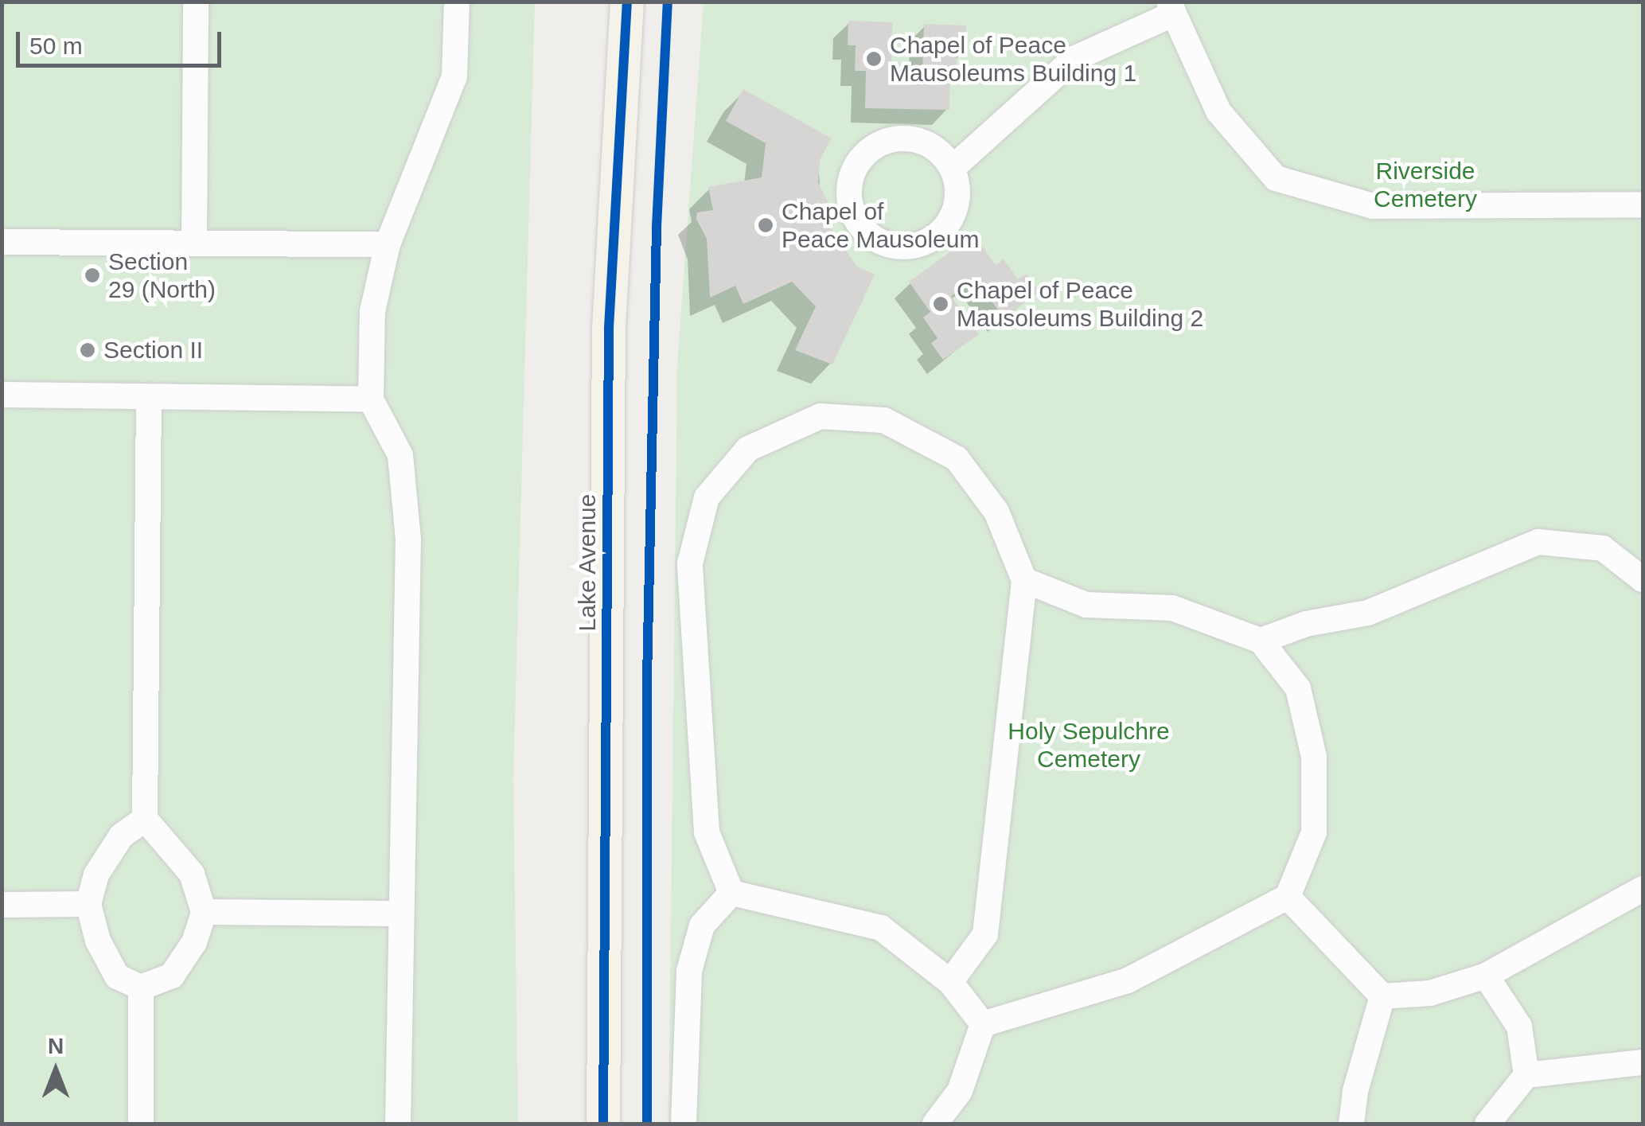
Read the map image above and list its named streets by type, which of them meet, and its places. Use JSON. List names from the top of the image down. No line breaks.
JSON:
{"streets":{"main road":["Lake Avenue"]},"parks":["Riverside Cemetery","Holy Sepulchre Cemetery"],"places":["Chapel of Peace Mausoleums Building 1","Chapel of Peace Mausoleum","Section 29 (North)","Chapel of Peace Mausoleums Building 2","Section II"],"scale_bar":"50 m","north":"top"}
